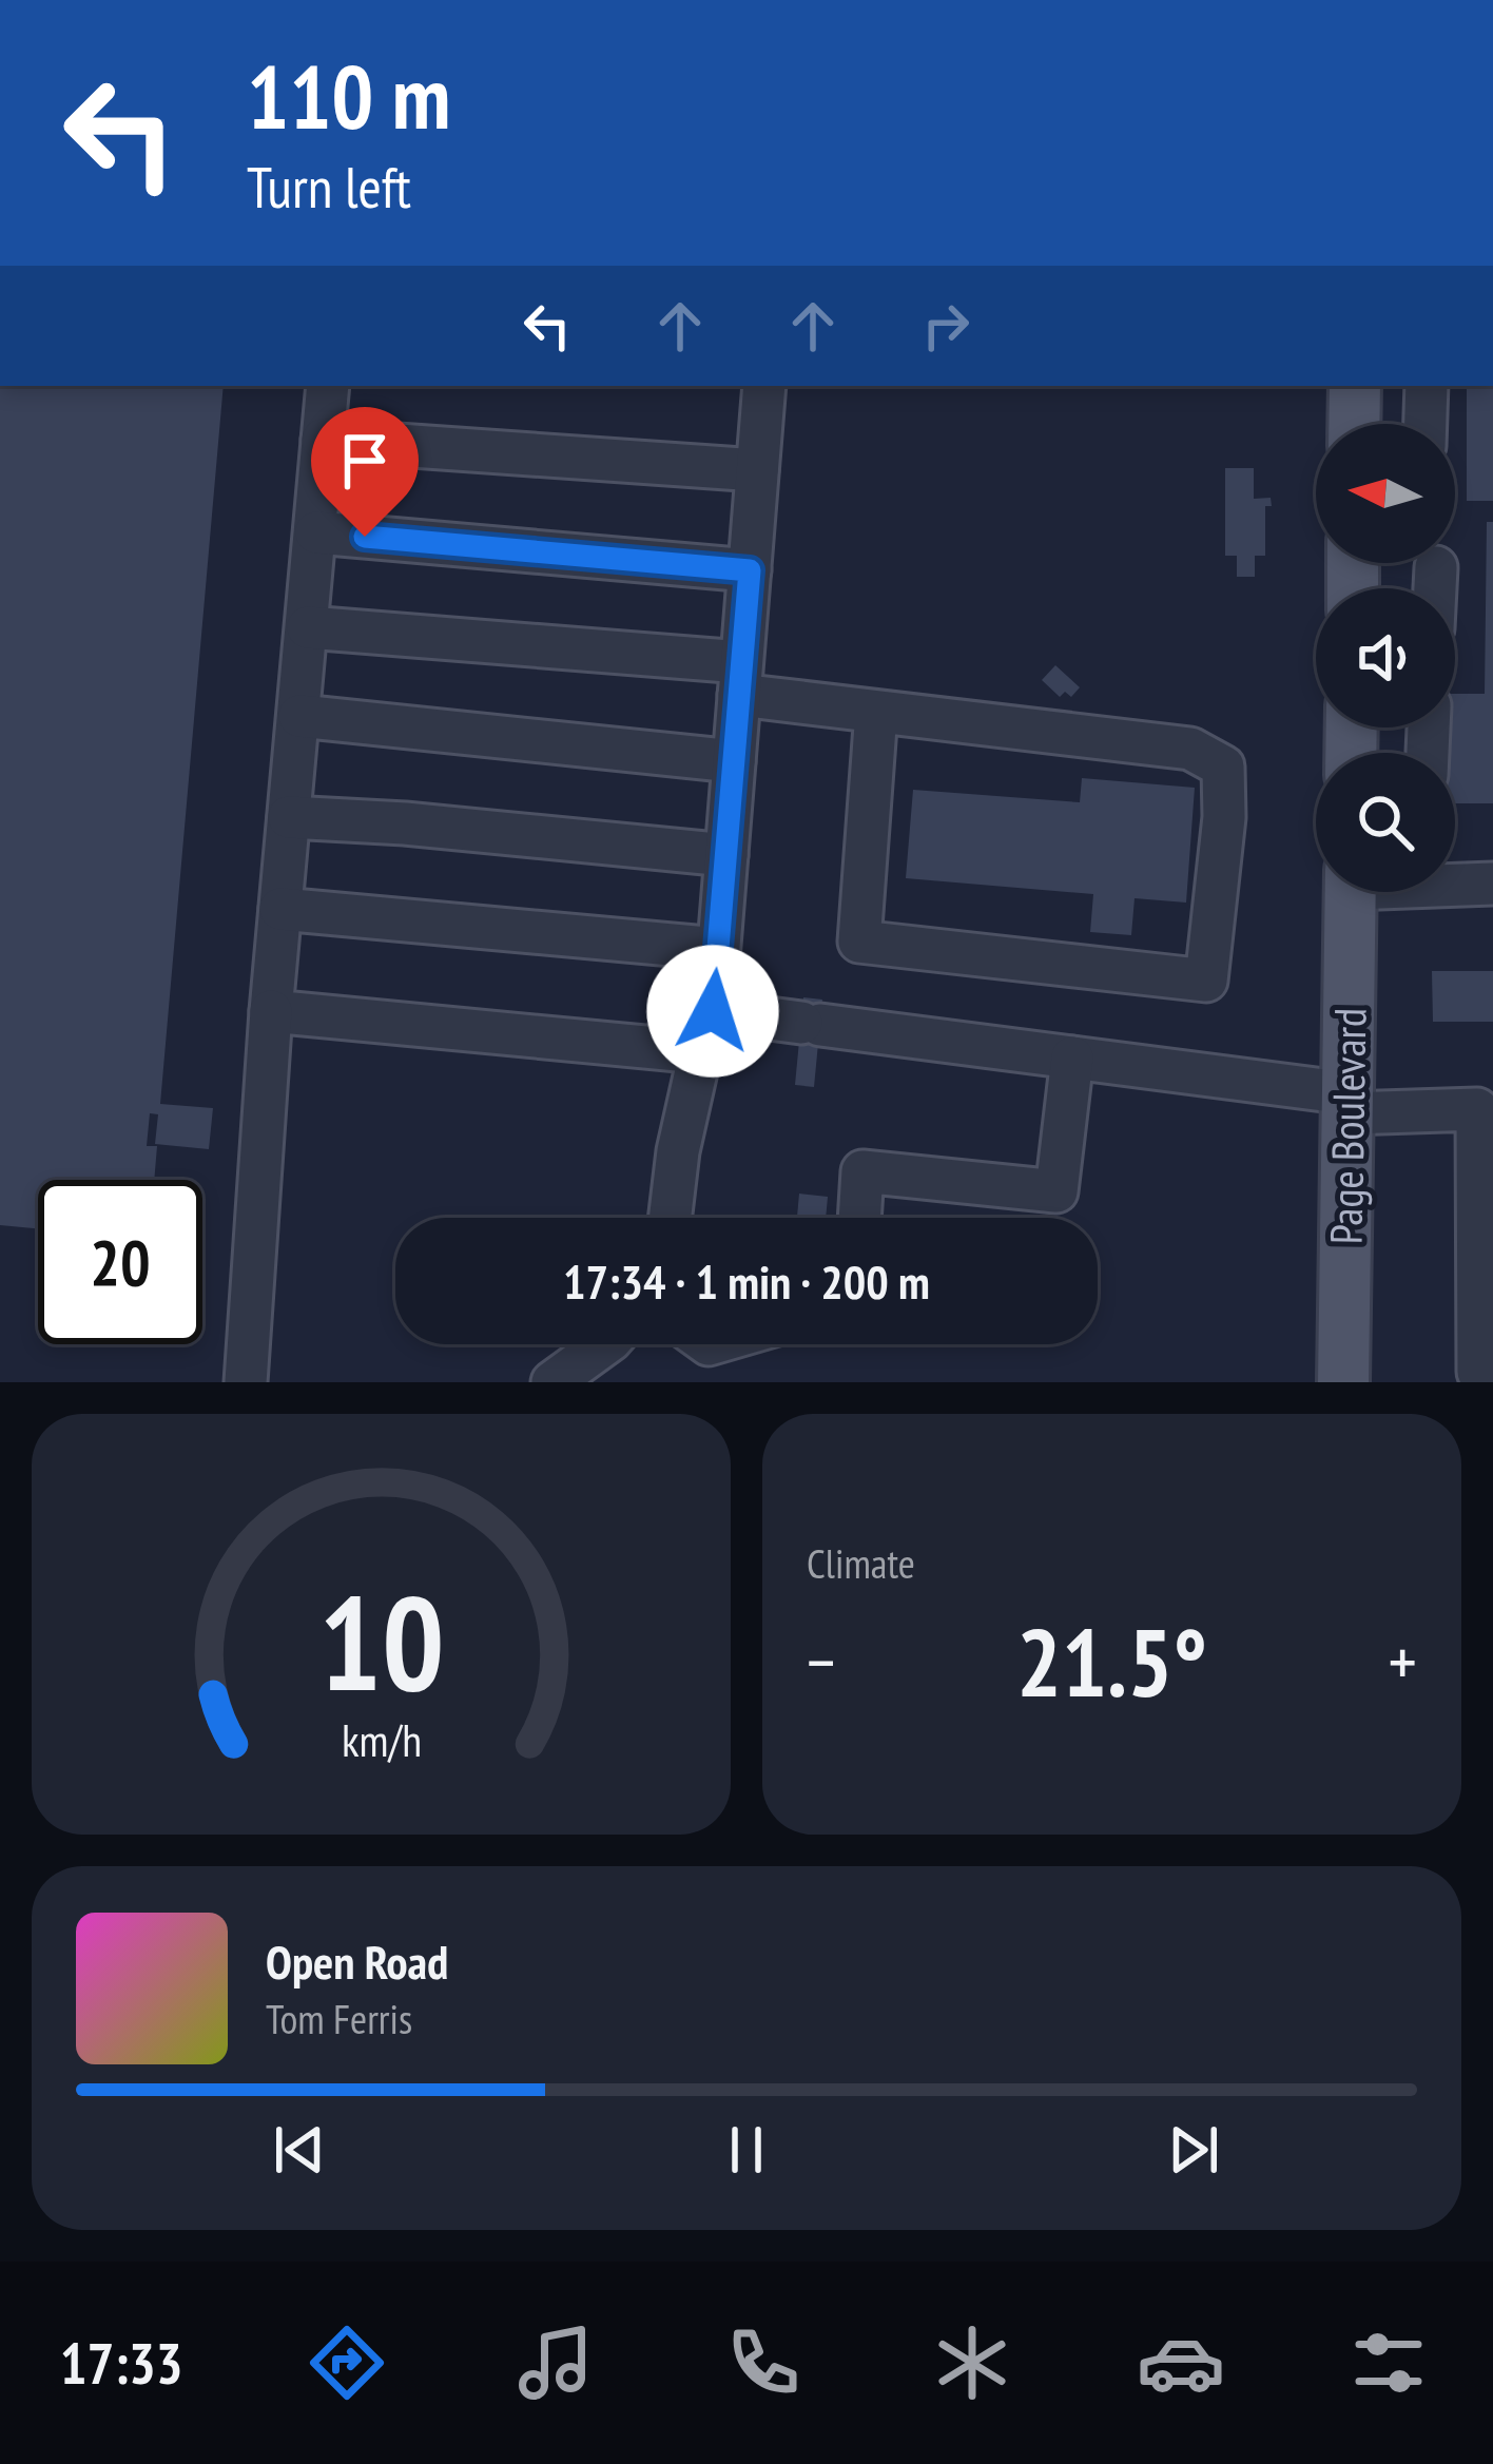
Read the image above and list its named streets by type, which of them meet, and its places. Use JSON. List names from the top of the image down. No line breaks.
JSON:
{"streets":{"main road":["Page Boulevard"]},"north":"left","page":{"turn":["110 m","Turn left"],"limit":"20","trip":"17:34 · 1 min · 200 m","tile":"Climate","heat":["−","21.5°","+"],"song":["Open Road","Tom Ferris"],"tabs":"17:33","gauge":["10","km/h"]}}
